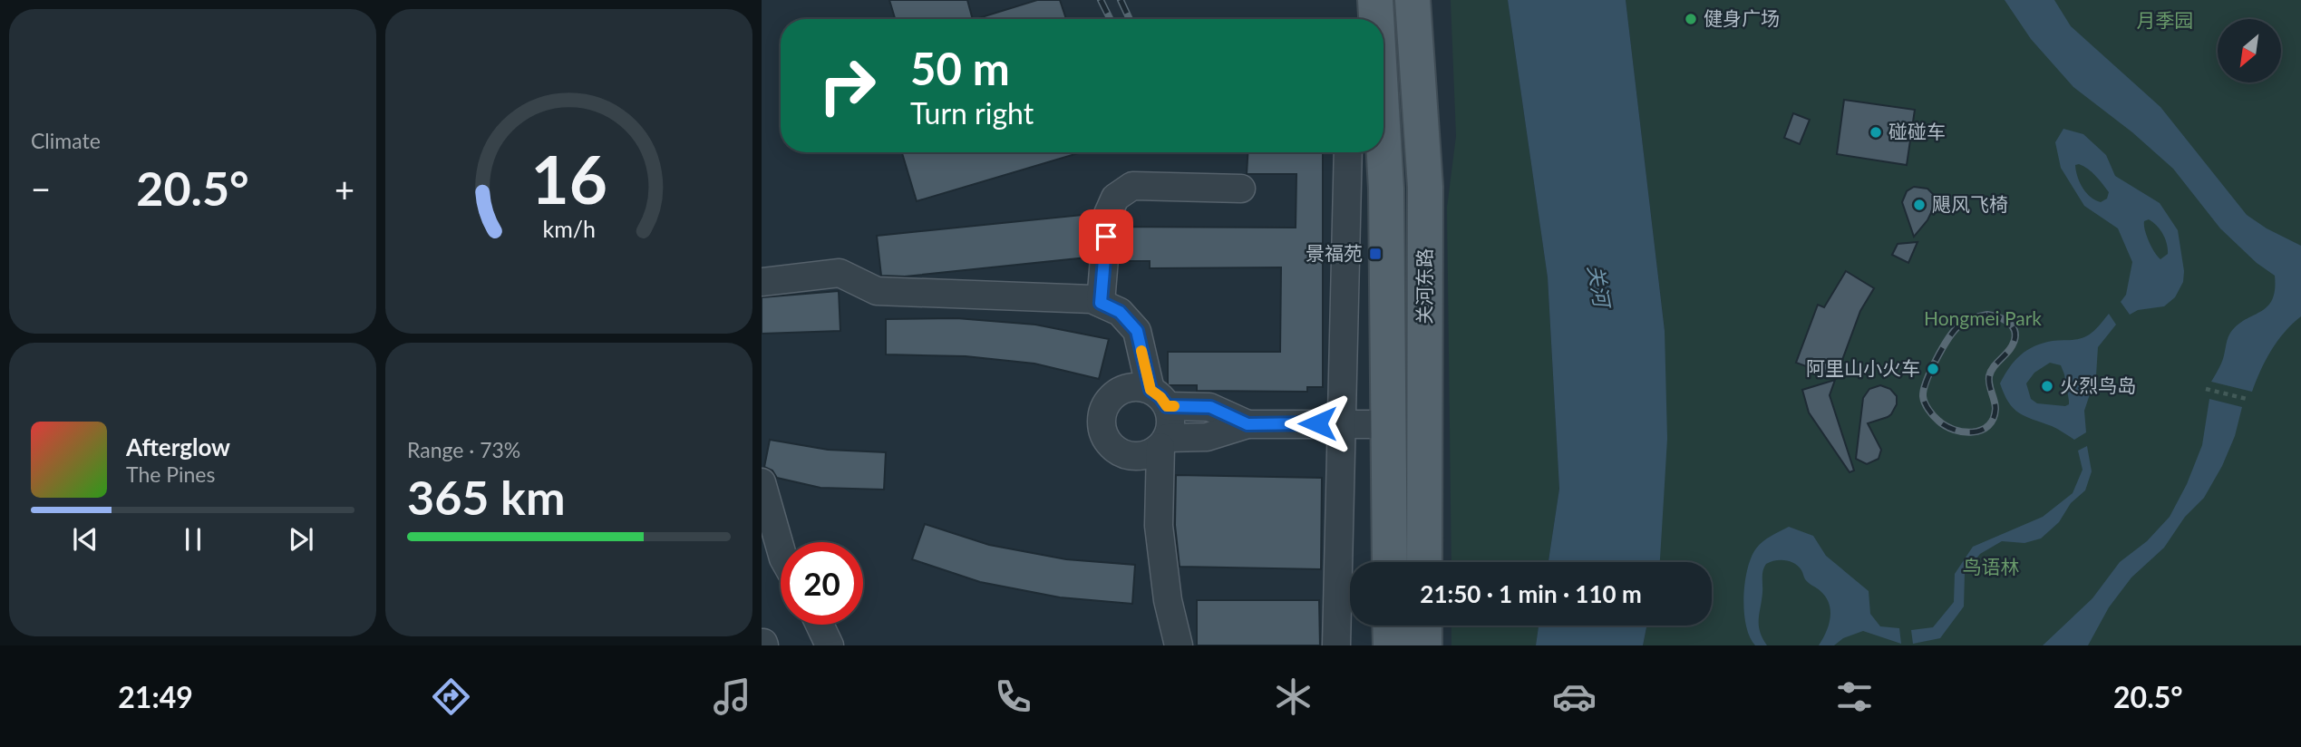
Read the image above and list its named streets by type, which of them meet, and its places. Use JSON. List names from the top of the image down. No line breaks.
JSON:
{"streets":{"main road":["关河东路"]},"water":["关河"],"parks":["月季园","Hongmei Park","鸟语林"],"places":{"other":["健身广场","碰碰车","飓风飞椅","阿里山小火车","火烈鸟岛"],"transit":["景福苑"]},"north":"bottom left","page":{"tile":["Climate",["Range · 73%","365 km"]],"turn":["50 m","Turn right"],"heat":["−","20.5°","+"],"song":["Afterglow","The Pines"],"limit":"20","trip":"21:50 · 1 min · 110 m","tabs":["21:49","20.5°"],"gauge":["16","km/h"]}}
